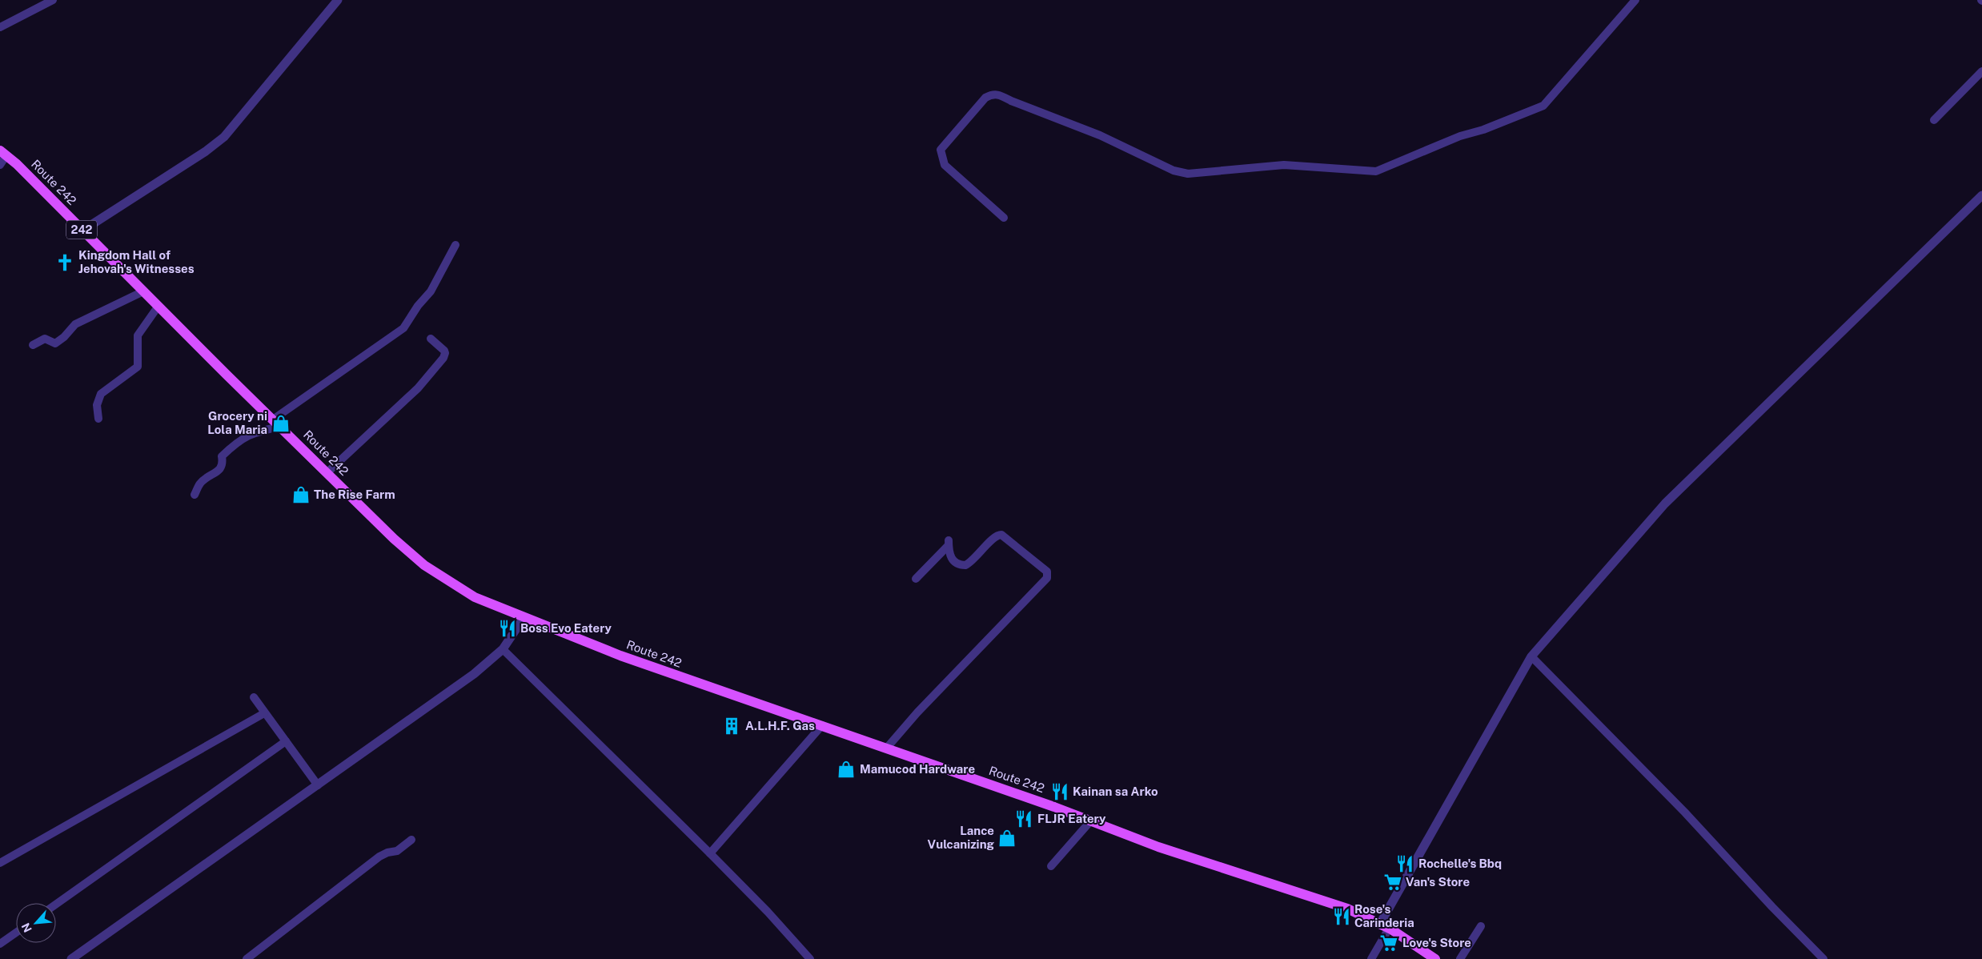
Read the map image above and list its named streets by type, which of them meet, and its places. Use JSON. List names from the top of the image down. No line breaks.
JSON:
{"streets":{"main road":["Route 242","242"]},"places":{"church":["Kingdom Hall of Jehovah's Witnesses"],"shop":["Grocery ni Lola Maria","The Rise Farm","Mamucod Hardware","Lance Vulcanizing"],"restaurant":["Boss Evo Eatery","Kainan sa Arko","FLJR Eatery","Rochelle's Bbq","Rose's Carinderia"],"building":["A.L.H.F. Gas"],"supermarket":["Van's Store","Love's Store"]},"north":"bottom left"}
